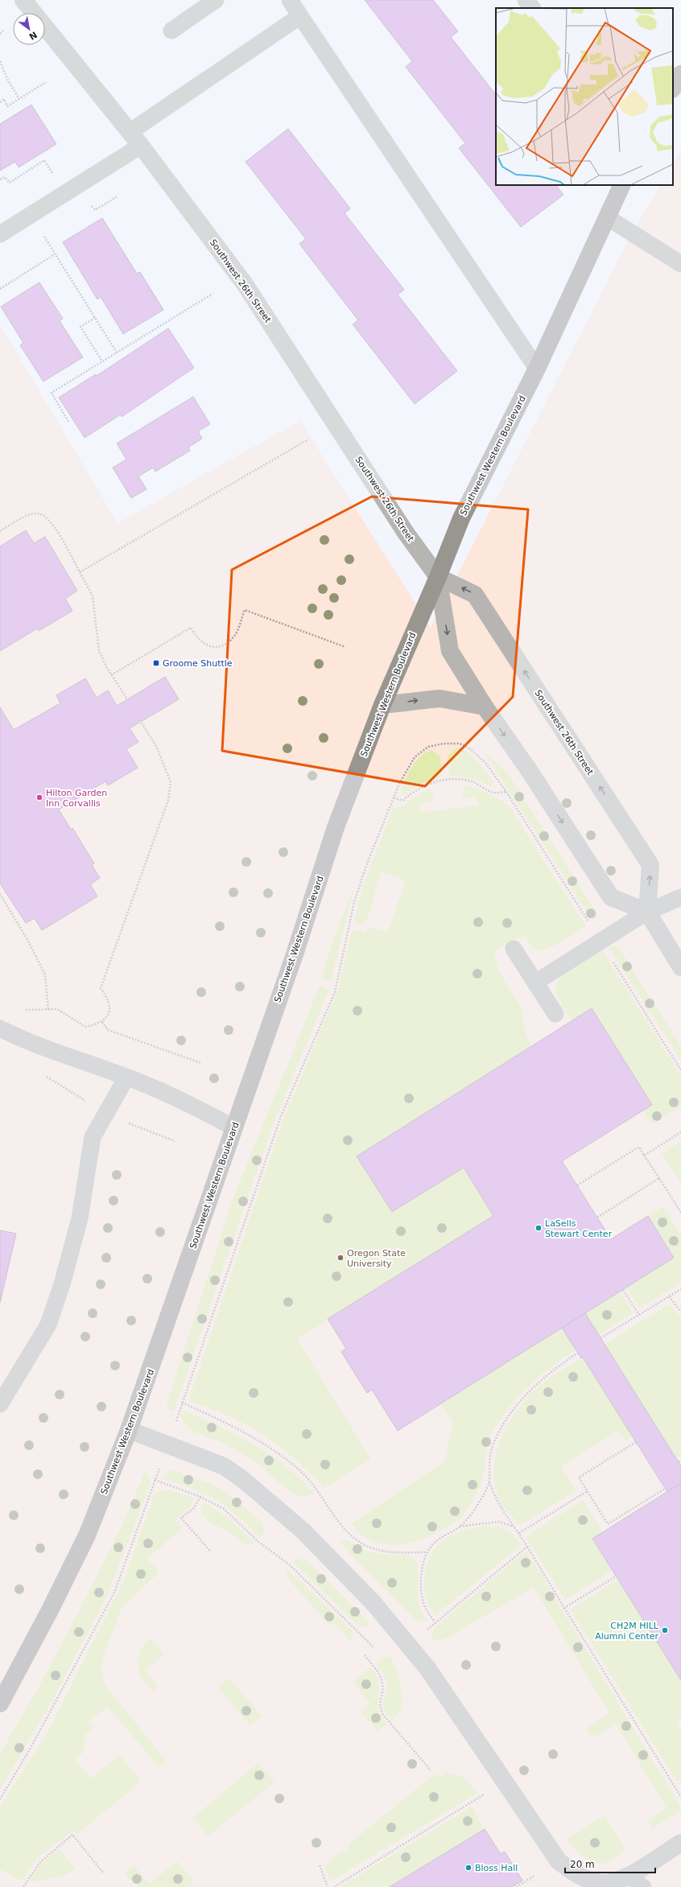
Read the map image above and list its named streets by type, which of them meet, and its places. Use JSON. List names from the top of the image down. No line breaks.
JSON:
{"streets":{"main road":["Southwest Western Boulevard"],"street":["Southwest 26th Street"]},"crossings":[["Southwest 26th Street","Southwest Western Boulevard"]],"places":{"transit":["Groome Shuttle"],"other":["Hilton Garden Inn Corvallis","LaSells Stewart Center","Oregon State University","CH2M HILL Alumni Center","Bloss Hall"]},"scale_bar":"20 m","north":"bottom right"}
